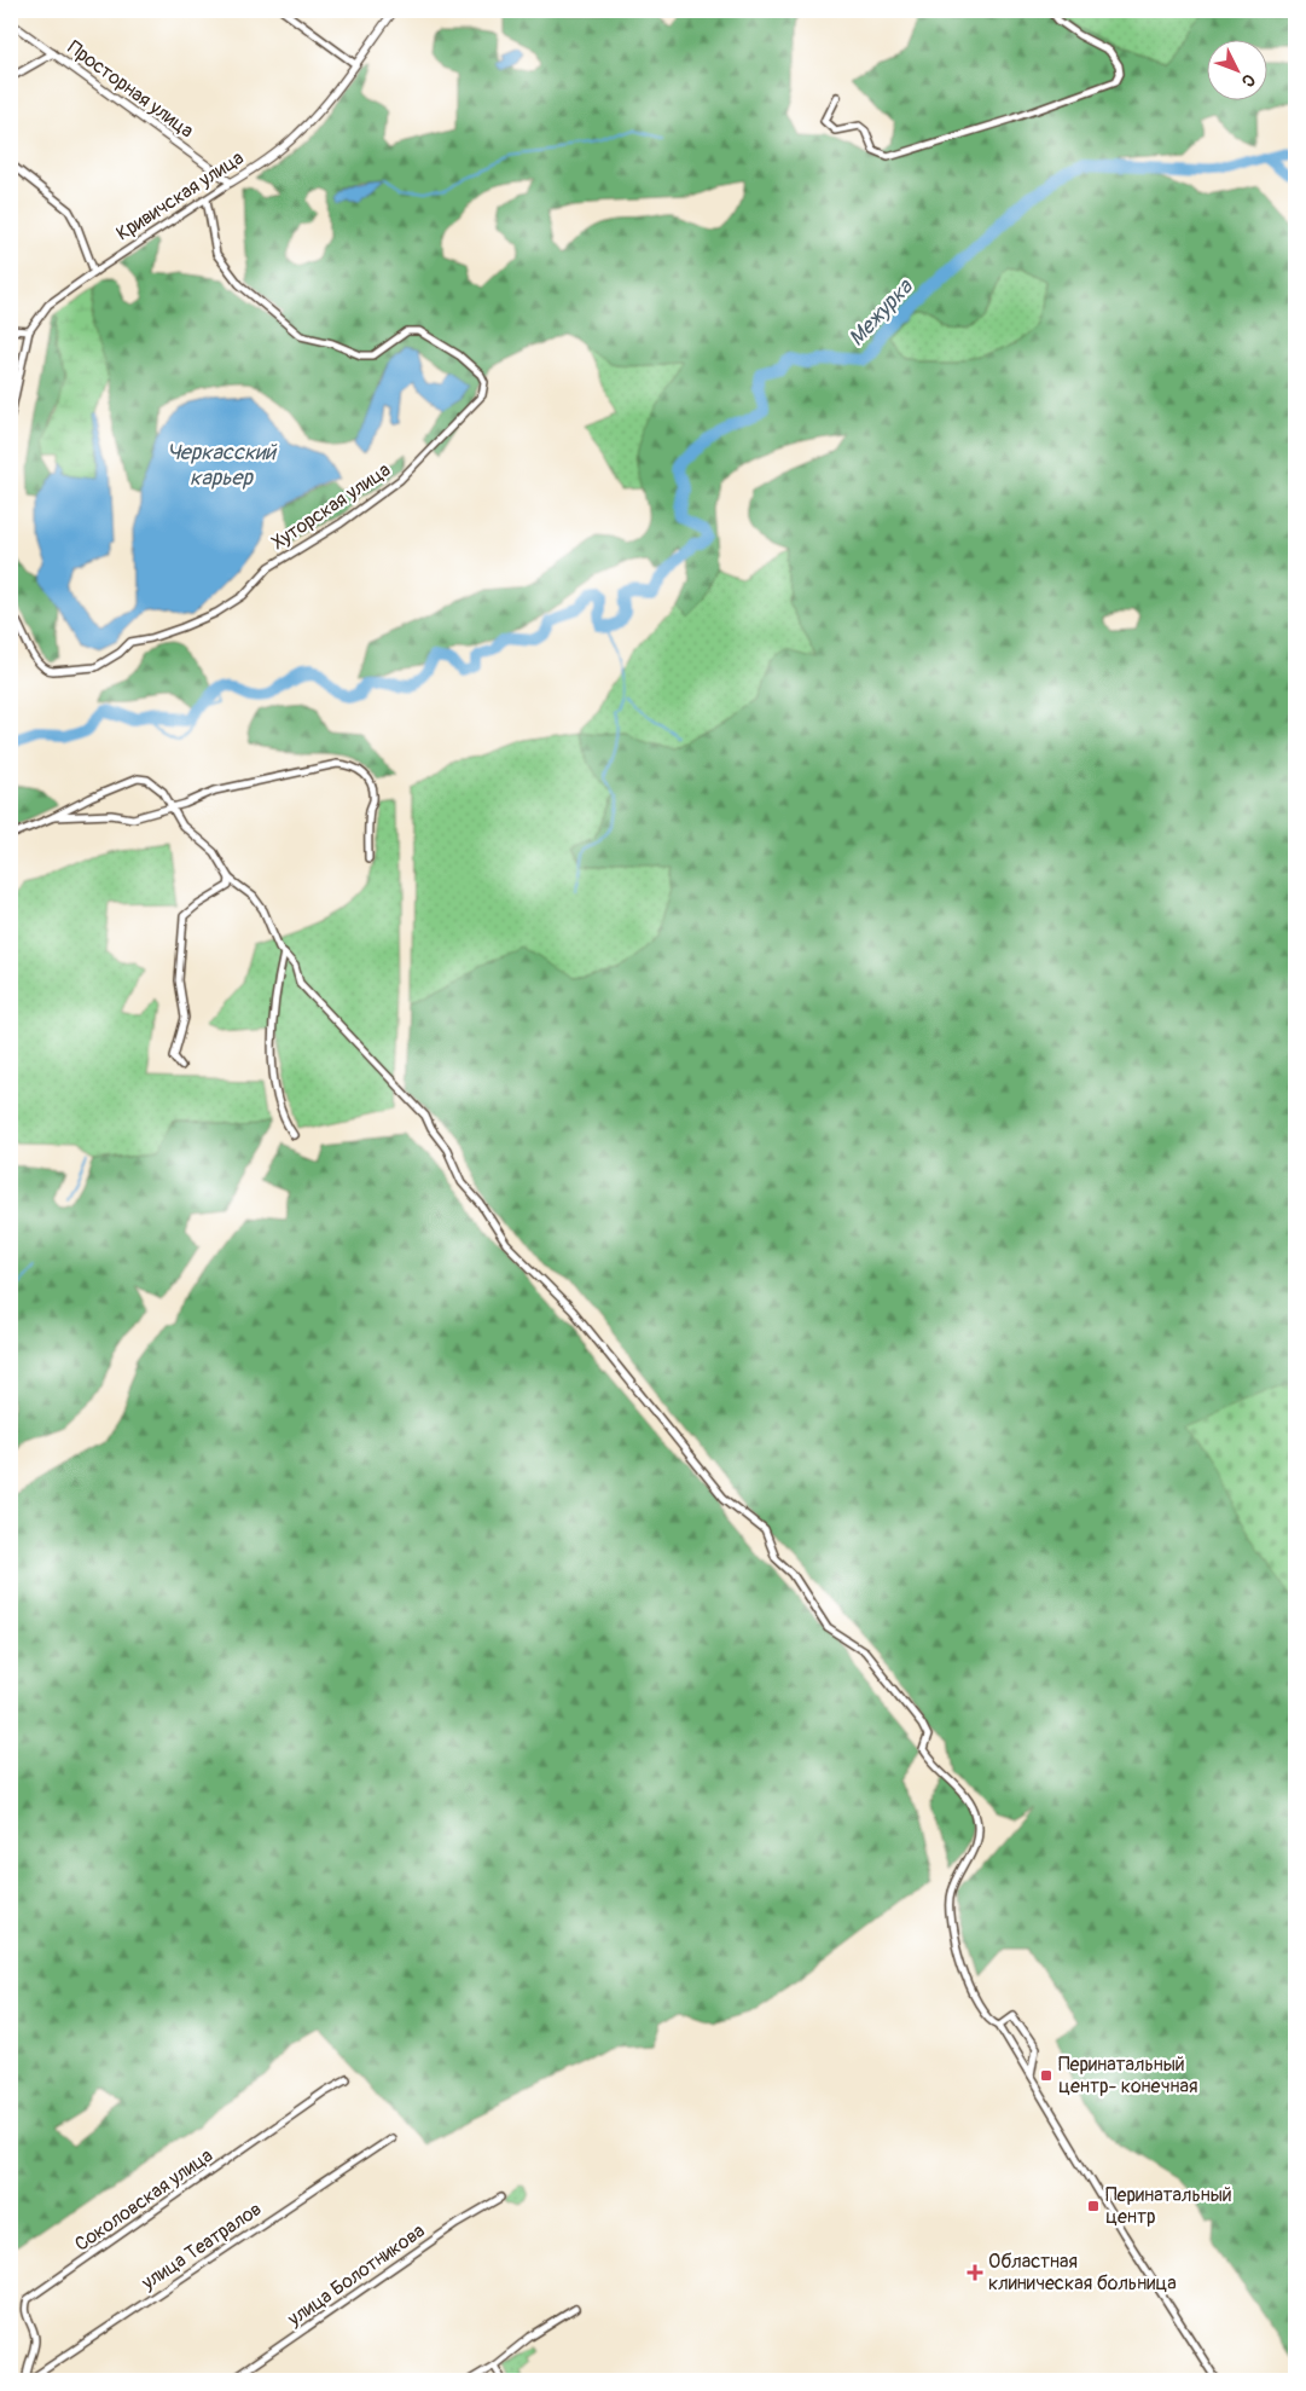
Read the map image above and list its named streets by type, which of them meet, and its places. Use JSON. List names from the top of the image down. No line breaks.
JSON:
{"streets":{"street":["Просторная улица","Кривичская улица","Хуторская улица","Соколовская улица","улица Театралов","улица Болотникова"]},"crossings":[["Просторная улица","Кривичская улица"],["Кривичская улица","Хуторская улица"]],"water":["Межурка","Черкасский карьер"],"places":{"transit":["Перинатальный центр- конечная","Перинатальный центр"],"health":["Областная клиническая больница"]},"north":"bottom right"}
